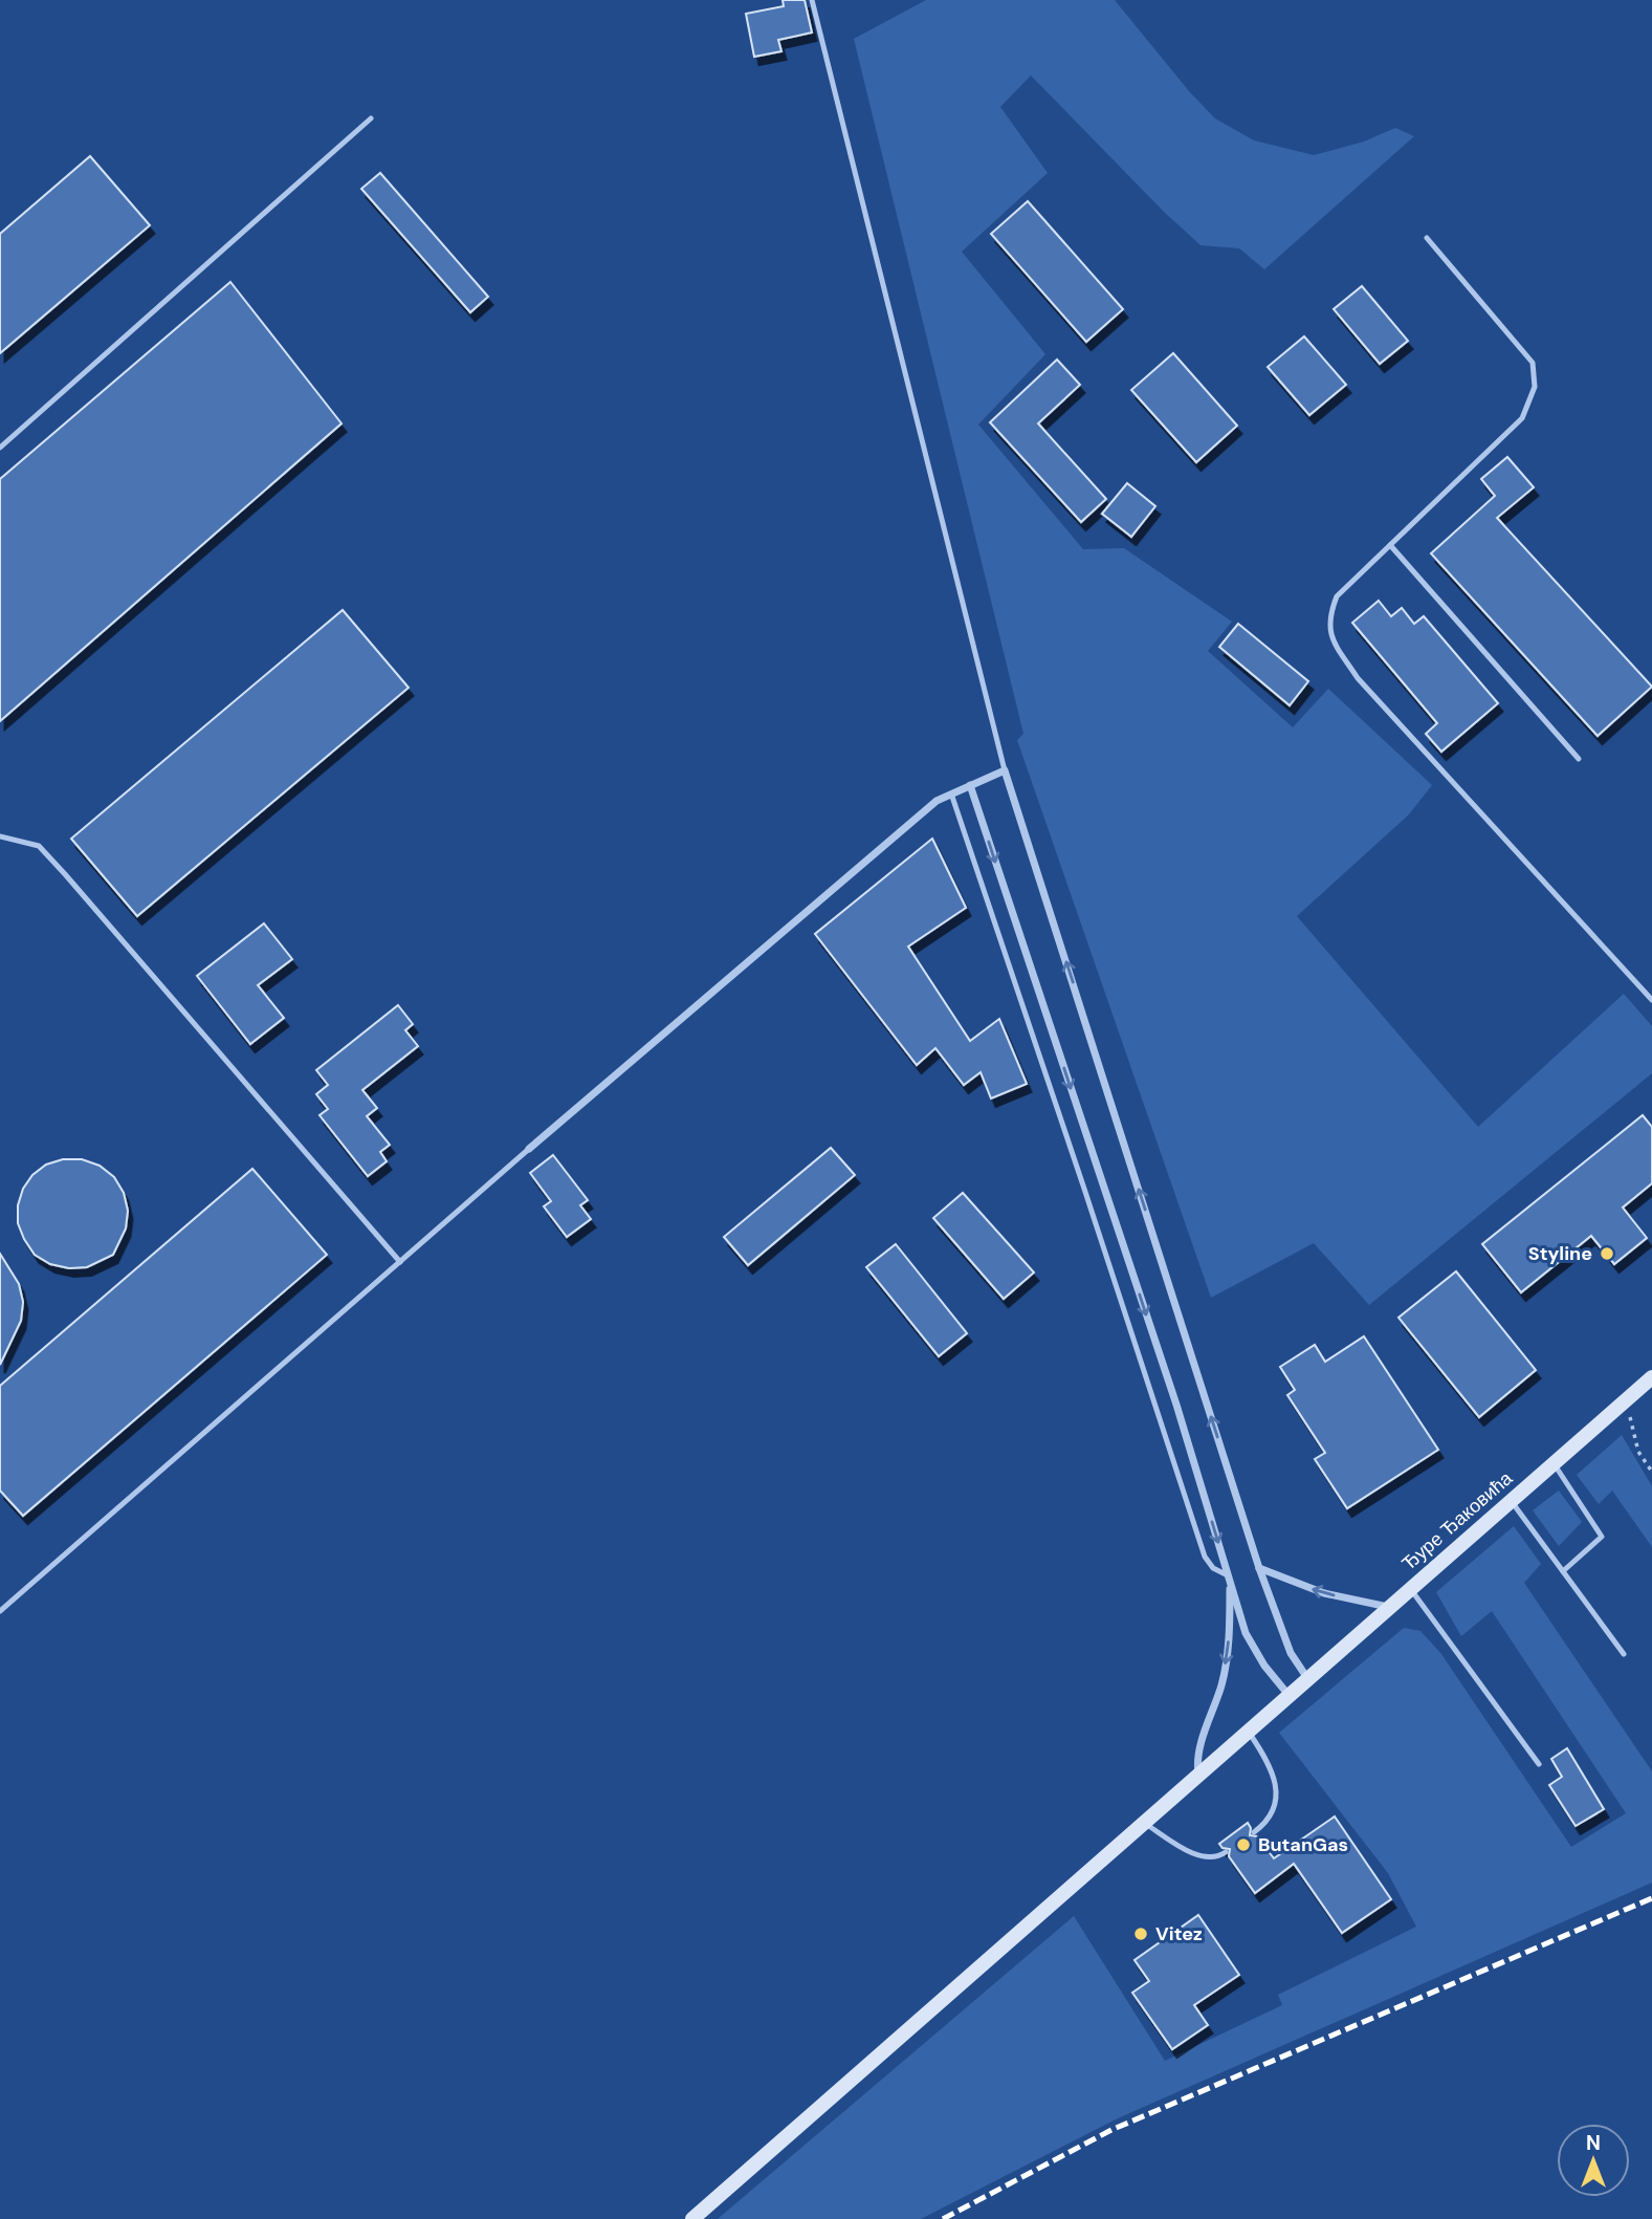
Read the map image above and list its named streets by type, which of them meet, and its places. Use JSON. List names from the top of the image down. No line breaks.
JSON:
{"streets":{"street":["Ђуре Ђаковића"]},"places":["Styline","ButanGas","Vitez"],"north":"top"}
